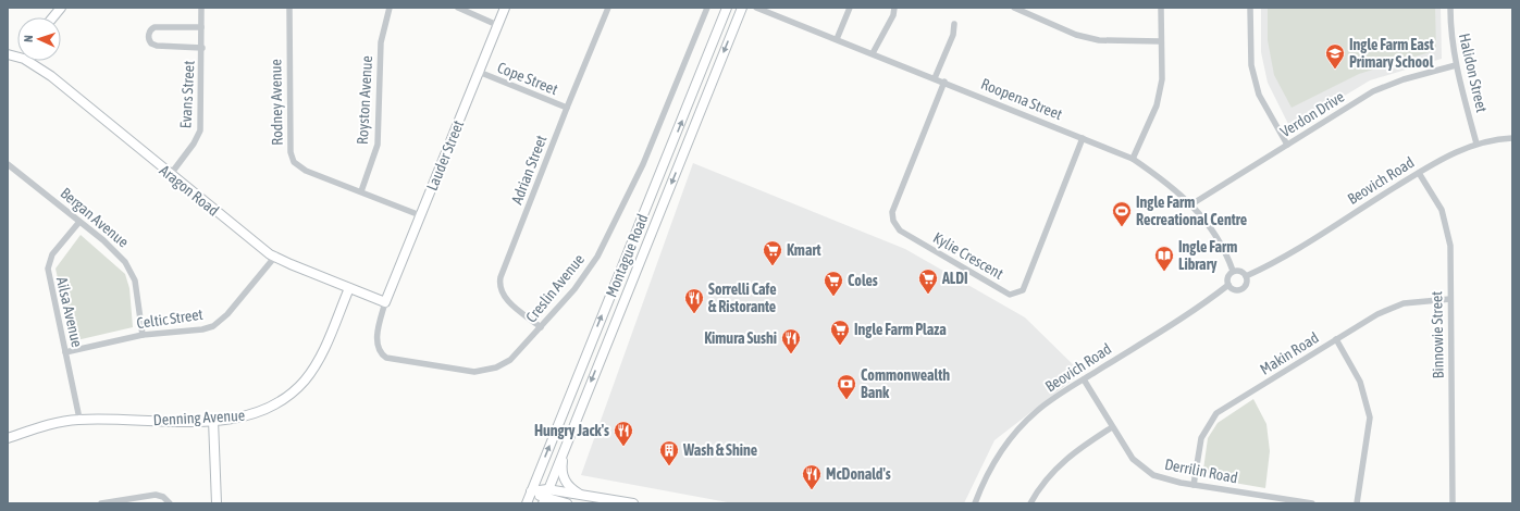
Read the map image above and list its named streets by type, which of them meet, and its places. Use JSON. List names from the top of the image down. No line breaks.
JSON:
{"streets":{"street":["Halidon Street","Cope Street","Evans Street","Roopena Street","Royston Avenue","Rodney Avenue","Verdon Drive","Lauder Street","Adrian Street","Beovich Road","Aragon Road","Bergan Avenue","Montague Road","Kylie Crescent","Creslin Avenue","Ailsa Avenue","Celtic Street","Binnowie Street","Makin Road","Denning Avenue","Derrilin Road"]},"crossings":[["Halidon Street","Verdon Drive"],["Halidon Street","Beovich Road"],["Cope Street","Lauder Street"],["Cope Street","Adrian Street"],["Evans Street","Aragon Road"],["Roopena Street","Verdon Drive"],["Roopena Street","Beovich Road"],["Roopena Street","Kylie Crescent"],["Royston Avenue","Rodney Avenue"],["Rodney Avenue","Lauder Street"],["Lauder Street","Aragon Road"],["Lauder Street","Creslin Avenue"],["Adrian Street","Creslin Avenue"],["Beovich Road","Binnowie Street"],["Beovich Road","Derrilin Road"],["Aragon Road","Creslin Avenue"],["Aragon Road","Celtic Street"],["Aragon Road","Denning Avenue"],["Bergan Avenue","Ailsa Avenue"],["Bergan Avenue","Celtic Street"],["Ailsa Avenue","Celtic Street"],["Ailsa Avenue","Denning Avenue"],["Binnowie Street","Makin Road"],["Makin Road","Derrilin Road"]],"places":{"school or university":["Ingle Farm East Primary School"],"sports":["Ingle Farm Recreational Centre"],"supermarket":["Kmart","ALDI","Coles","Ingle Farm Plaza"],"library":["Ingle Farm Library"],"restaurant":["Sorrelli Cafe & Ristorante","Kimura Sushi","Hungry Jack's","McDonald's"],"bank":["Commonwealth Bank"],"building":["Wash & Shine"]},"north":"left"}
